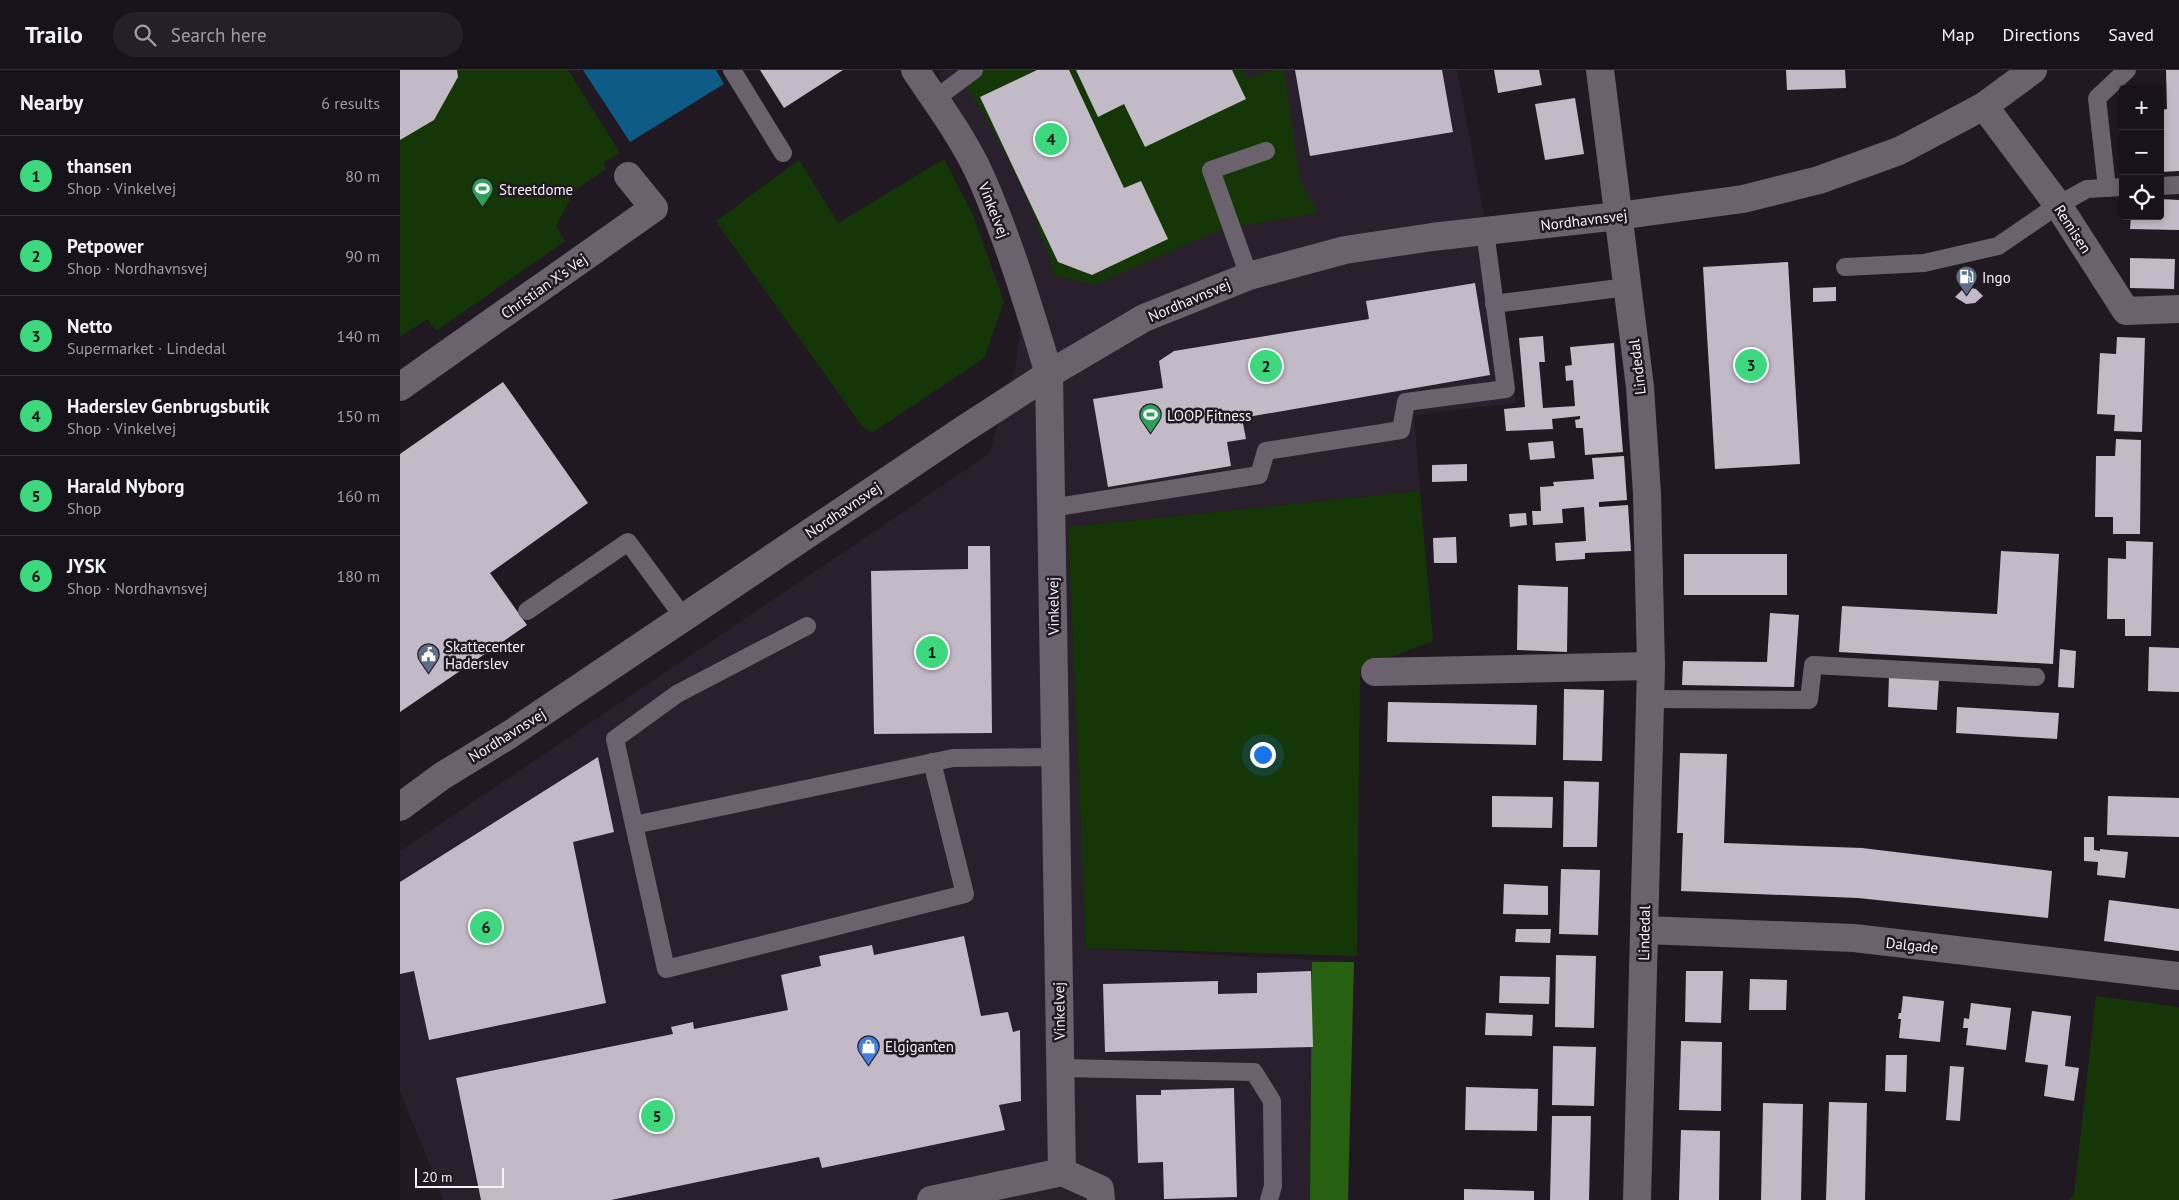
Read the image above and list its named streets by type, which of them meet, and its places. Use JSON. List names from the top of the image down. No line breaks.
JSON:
{"streets":{"street":["Vinkelvej","Nordhavnsvej","Remisen","Christian X's Vej","Lindedal","Dalgade"]},"crossings":[["Vinkelvej","Nordhavnsvej"],["Nordhavnsvej","Remisen"],["Nordhavnsvej","Lindedal"],["Lindedal","Dalgade"]],"places":{"sports":["Streetdome","LOOP Fitness"],"fuel station":["Ingo"],"public building":["Skattecenter Haderslev"],"shop":["Elgiganten"]},"scale_bar":"20 m","page":{"header":"Trailo","search":"Search here","nav":["Map","Directions","Saved"],"heading":["Nearby","6 results"],"map_buttons":["+","−"],"pins":["4","3","2","1","6","5"],"list":[{"mark":"1","name":"thansen","note":"Shop · Vinkelvej","value":"80 m"},{"mark":"2","name":"Petpower","note":"Shop · Nordhavnsvej","value":"90 m"},{"mark":"3","name":"Netto","note":"Supermarket · Lindedal","value":"140 m"},{"mark":"4","name":"Haderslev Genbrugsbutik","note":"Shop · Vinkelvej","value":"150 m"},{"mark":"5","name":"Harald Nyborg","note":"Shop","value":"160 m"},{"mark":"6","name":"JYSK","note":"Shop · Nordhavnsvej","value":"180 m"}],"scale":"20 m"}}
